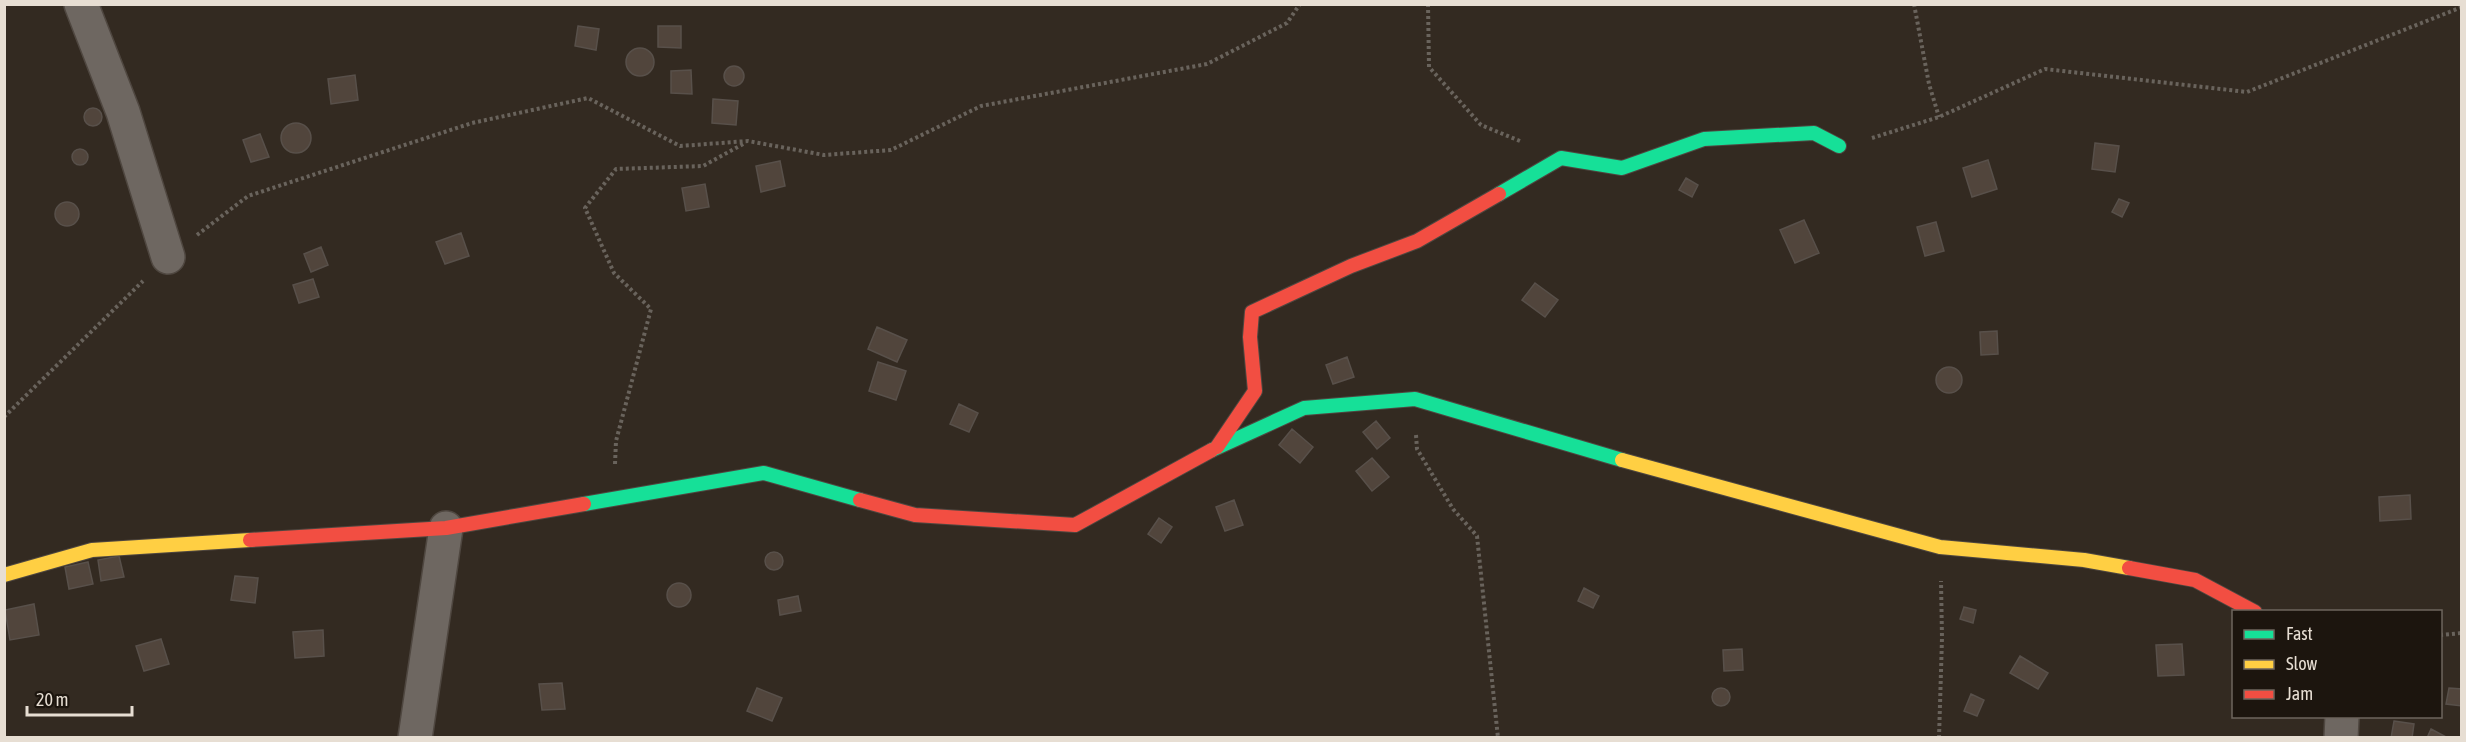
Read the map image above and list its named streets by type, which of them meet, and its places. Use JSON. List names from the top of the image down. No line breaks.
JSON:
{"legend":["Fast","Slow","Jam"],"scale_bar":"20 m"}
